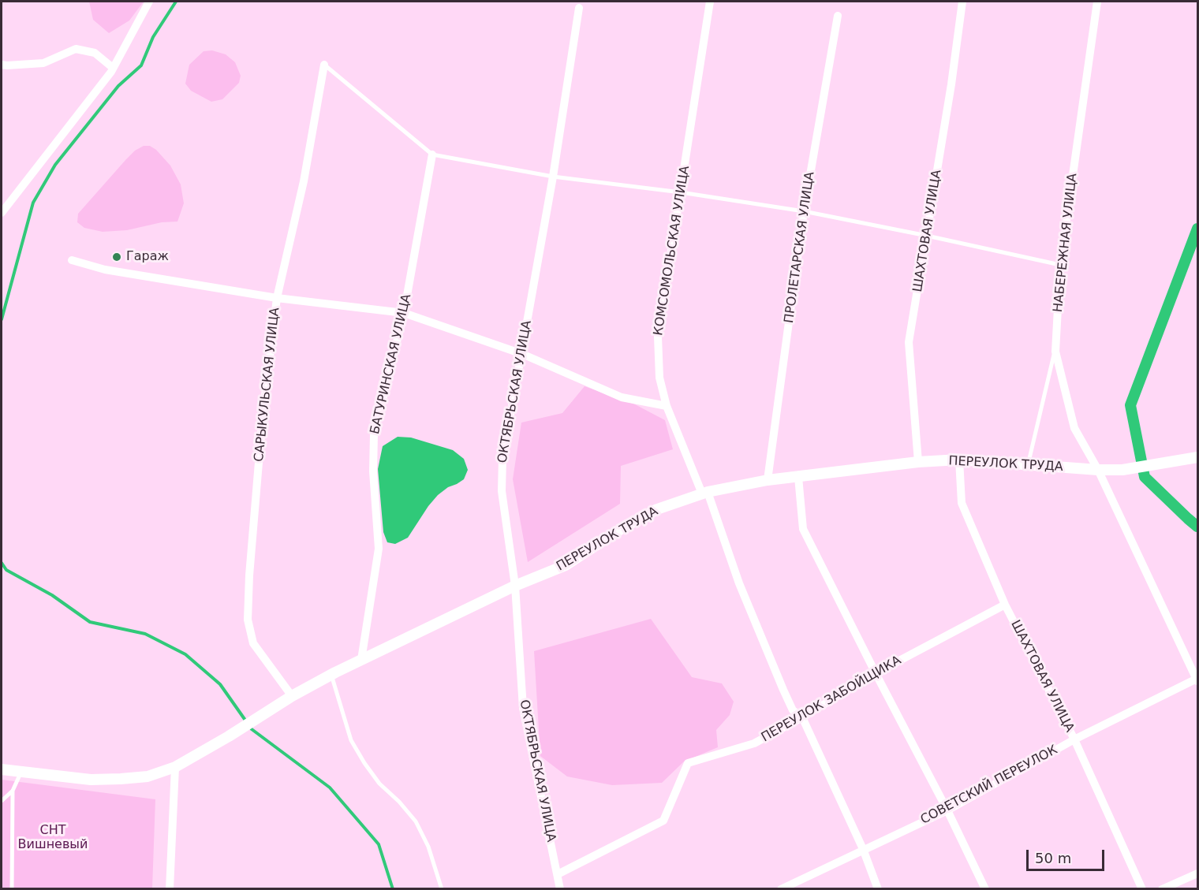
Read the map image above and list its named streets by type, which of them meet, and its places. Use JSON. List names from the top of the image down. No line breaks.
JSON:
{"streets":{"street":["ШАХТОВАЯ УЛИЦА","НАБЕРЕЖНАЯ УЛИЦА","ПРОЛЕТАРСКАЯ УЛИЦА","КОМСОМОЛЬСКАЯ УЛИЦА","БАТУРИНСКАЯ УЛИЦА","САРЫКУЛЬСКАЯ УЛИЦА","ОКТЯБРЬСКАЯ УЛИЦА","ПЕРЕУЛОК ТРУДА","ПЕРЕУЛОК ЗАБОЙЩИКА","СОВЕТСКИЙ ПЕРЕУЛОК"]},"crossings":[["ШАХТОВАЯ УЛИЦА","ПЕРЕУЛОК ТРУДА"],["ШАХТОВАЯ УЛИЦА","ПЕРЕУЛОК ЗАБОЙЩИКА"],["ШАХТОВАЯ УЛИЦА","СОВЕТСКИЙ ПЕРЕУЛОК"],["НАБЕРЕЖНАЯ УЛИЦА","ПЕРЕУЛОК ТРУДА"],["НАБЕРЕЖНАЯ УЛИЦА","СОВЕТСКИЙ ПЕРЕУЛОК"],["ПРОЛЕТАРСКАЯ УЛИЦА","ПЕРЕУЛОК ТРУДА"],["КОМСОМОЛЬСКАЯ УЛИЦА","ПЕРЕУЛОК ТРУДА"],["КОМСОМОЛЬСКАЯ УЛИЦА","ПЕРЕУЛОК ЗАБОЙЩИКА"],["КОМСОМОЛЬСКАЯ УЛИЦА","СОВЕТСКИЙ ПЕРЕУЛОК"],["БАТУРИНСКАЯ УЛИЦА","ПЕРЕУЛОК ТРУДА"],["САРЫКУЛЬСКАЯ УЛИЦА","ПЕРЕУЛОК ТРУДА"],["ОКТЯБРЬСКАЯ УЛИЦА","ПЕРЕУЛОК ТРУДА"],["ОКТЯБРЬСКАЯ УЛИЦА","ПЕРЕУЛОК ЗАБОЙЩИКА"]],"parks":["СНТ Вишневый"],"places":["Гараж"],"scale_bar":"50 m"}
